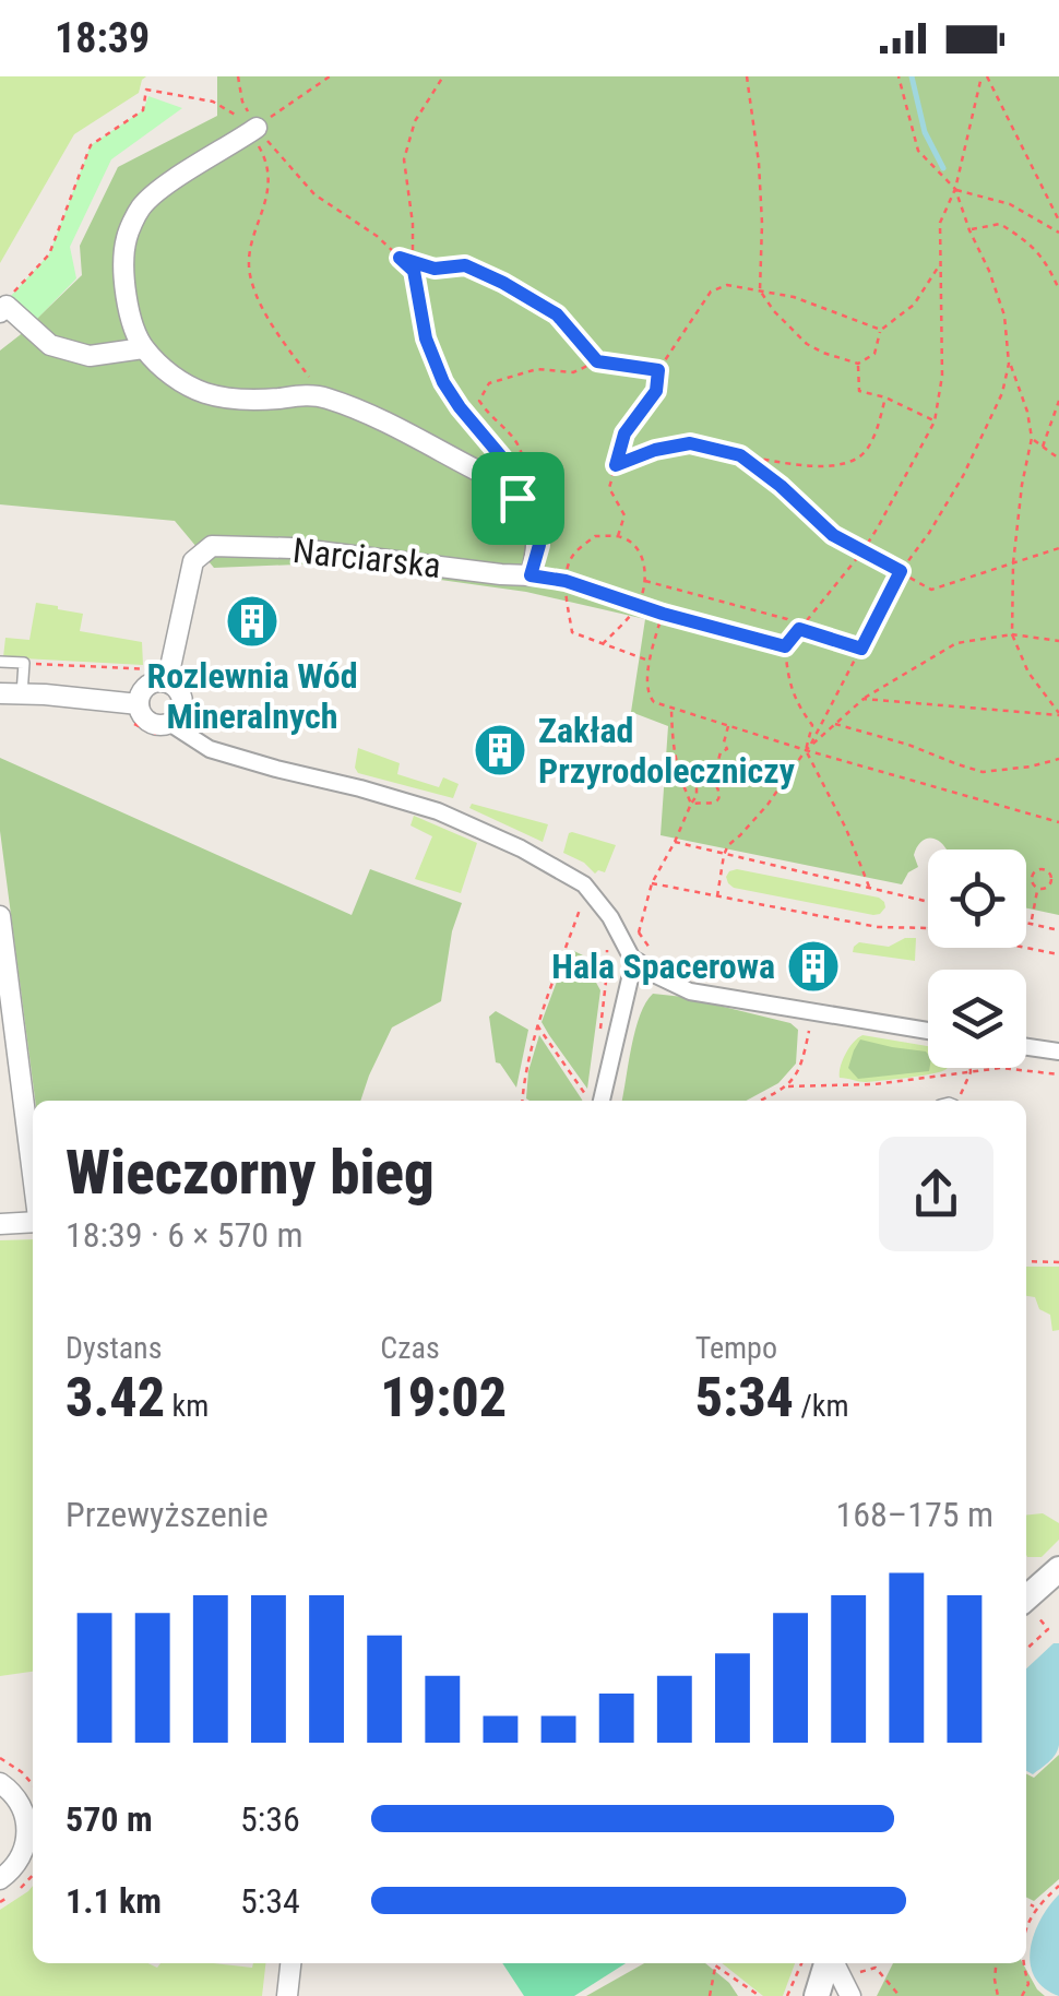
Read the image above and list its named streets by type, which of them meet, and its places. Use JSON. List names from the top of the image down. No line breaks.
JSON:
{"streets":{"street":["Narciarska"]},"places":{"building":["Rozlewnia Wód Mineralnych","Zakład Przyrodoleczniczy","Hala Spacerowa"]},"page":{"status":"18:39","heading":["Wieczorny bieg","18:39 · 6 × 570 m"],"stats":[["Dystans","3.42 km"],["Czas","19:02"],["Tempo","5:34 /km"]],"chart":["Przewyższenie","168–175 m"],"list":[{"name":"570 m","note":"5:36"},{"name":"1.1 km","note":"5:34"}]}}
